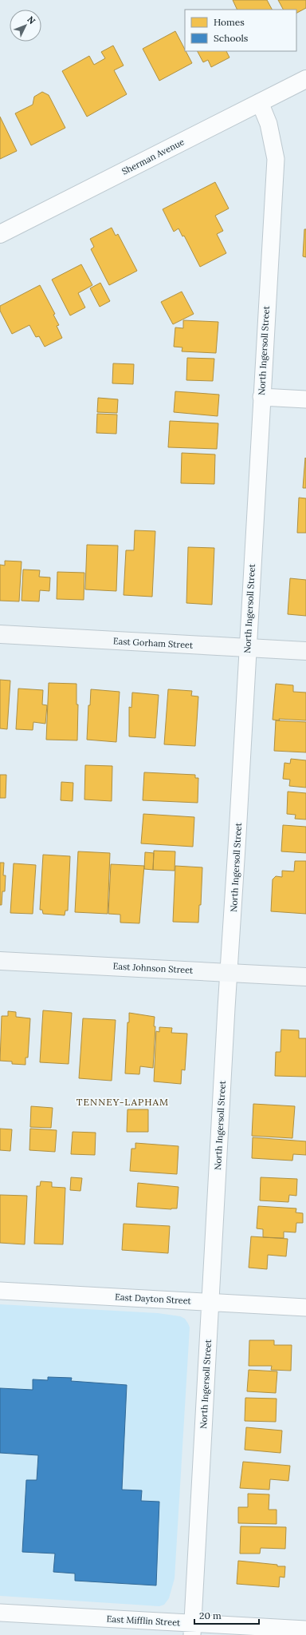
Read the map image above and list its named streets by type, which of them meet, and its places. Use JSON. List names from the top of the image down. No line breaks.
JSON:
{"streets":{"main road":["East Gorham Street","East Johnson Street"],"street":["Sherman Avenue","North Ingersoll Street","East Dayton Street","East Mifflin Street"]},"crossings":[["Sherman Avenue","North Ingersoll Street"],["North Ingersoll Street","East Gorham Street"],["North Ingersoll Street","East Johnson Street"],["North Ingersoll Street","East Dayton Street"],["North Ingersoll Street","East Mifflin Street"]],"districts":["TENNEY-LAPHAM"],"legend":["Homes","Schools"],"scale_bar":"20 m","north":"top right"}
